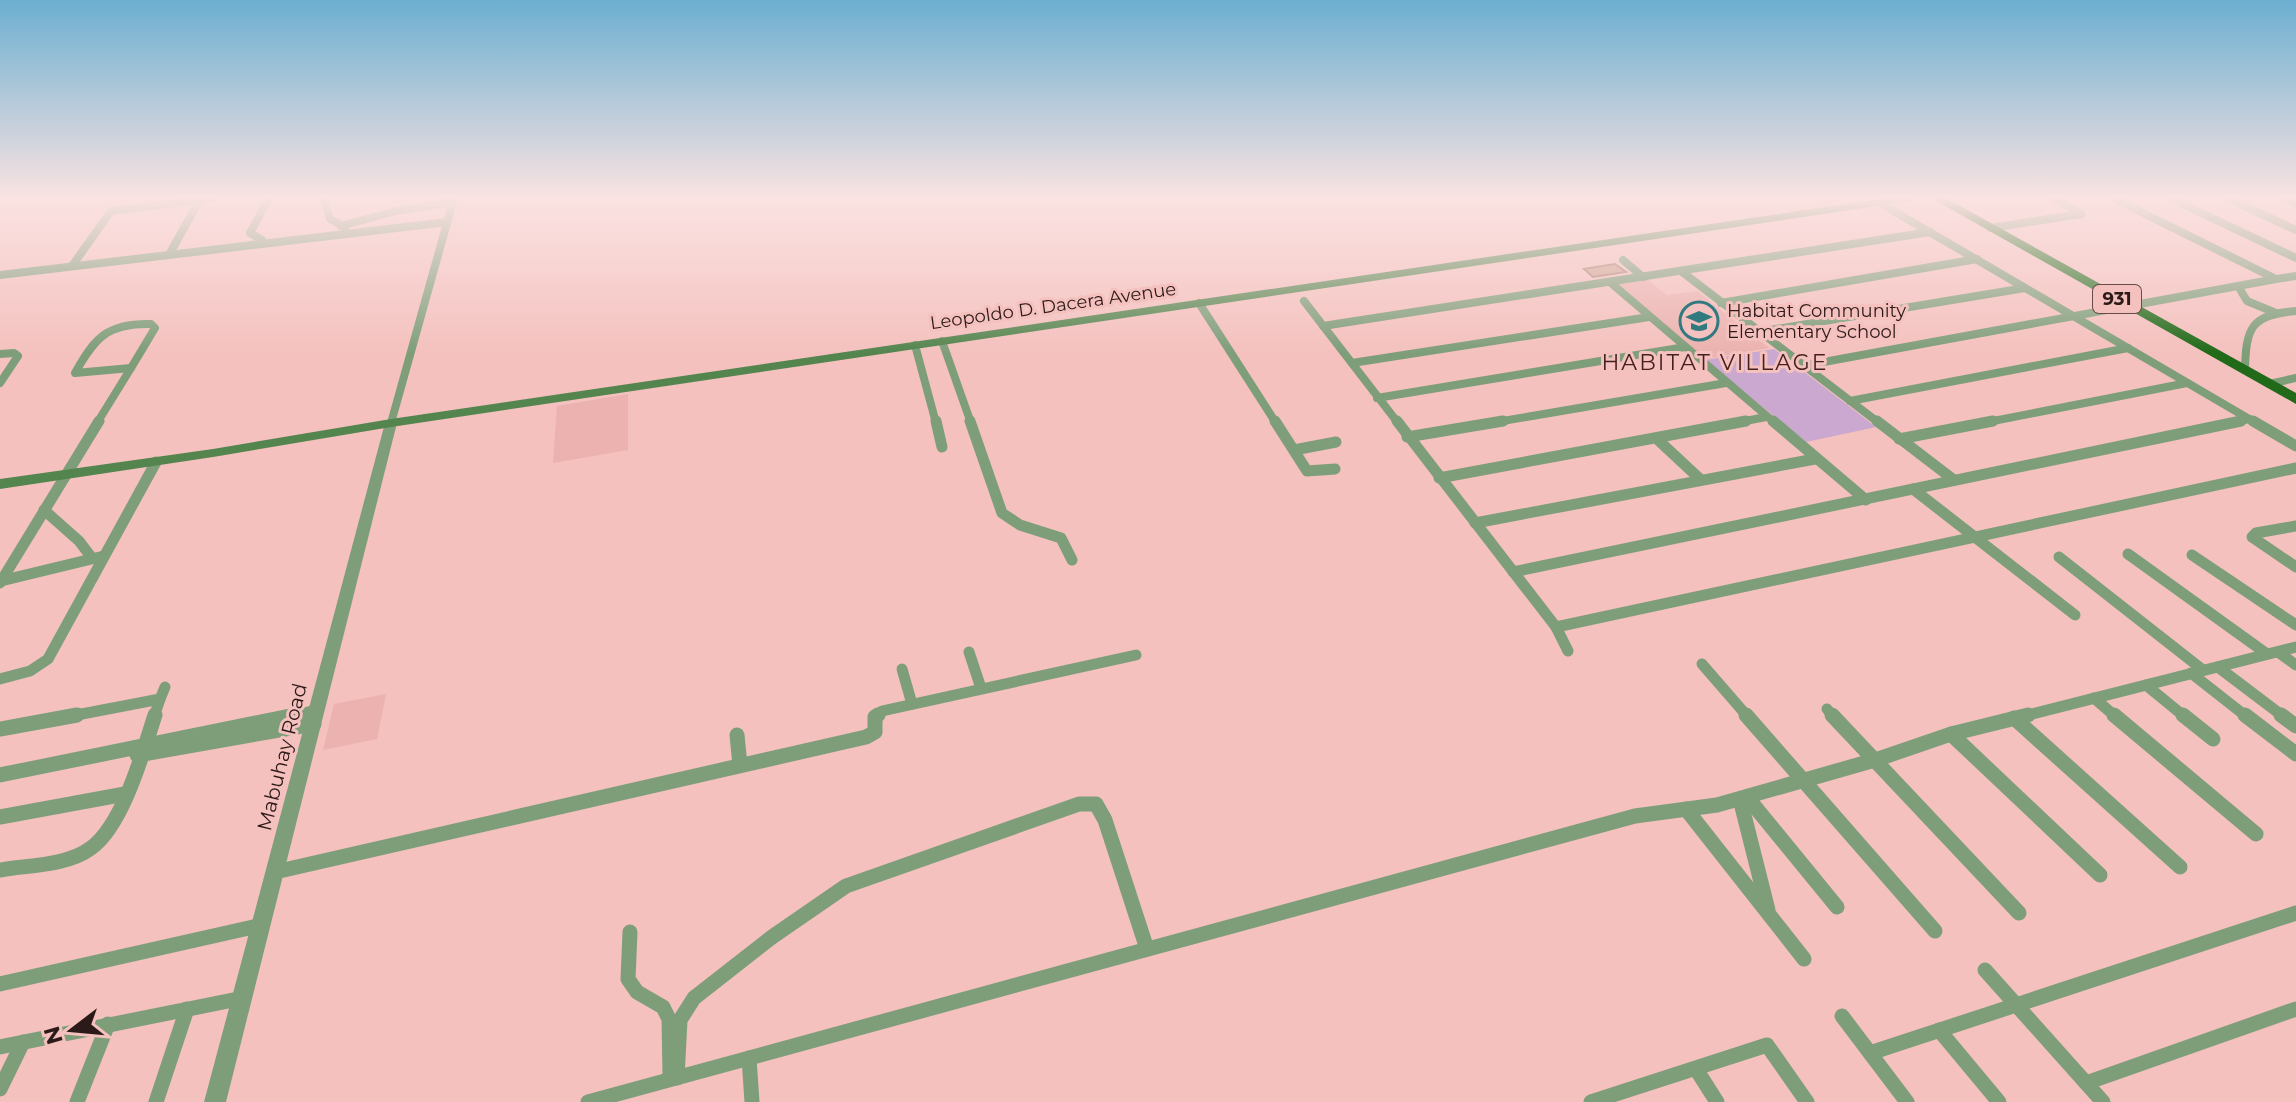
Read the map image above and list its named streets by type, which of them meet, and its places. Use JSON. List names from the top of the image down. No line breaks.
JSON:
{"streets":{"highway":["931"],"main road":["Leopoldo D. Dacera Avenue"],"street":["Mabuhay Road"]},"crossings":[["Leopoldo D. Dacera Avenue","Mabuhay Road"]],"districts":["HABITAT VILLAGE"],"places":{"school or university":["Habitat Community Elementary School"]},"north":"left"}
